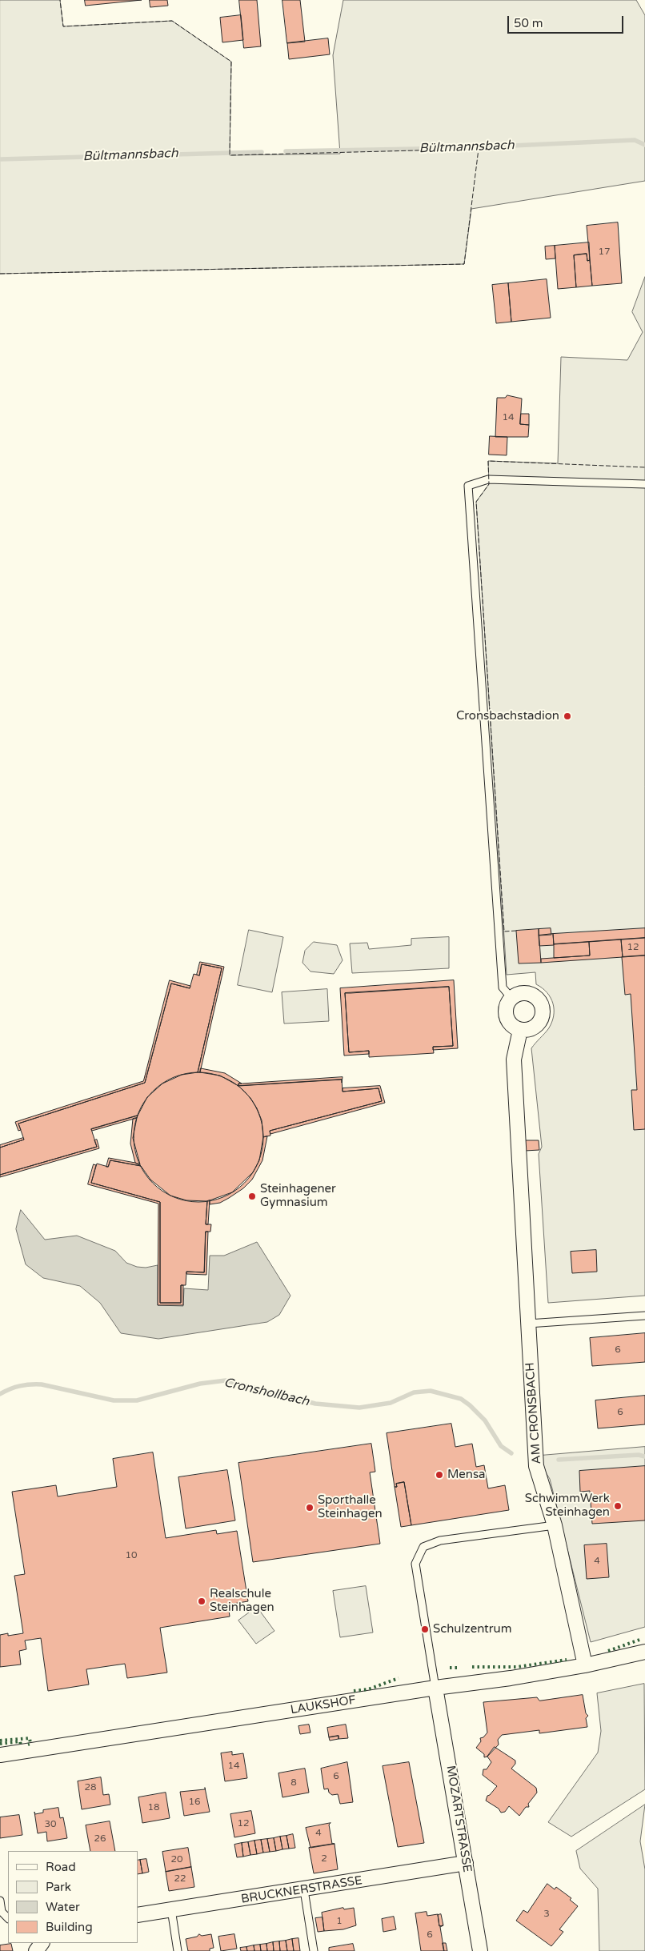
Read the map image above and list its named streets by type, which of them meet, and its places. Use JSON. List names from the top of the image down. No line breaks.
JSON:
{"streets":{"street":["AM CRONSBACH","LAUKSHOF","MOZARTSTRASSE","BRUCKNERSTRASSE"]},"crossings":[["AM CRONSBACH","LAUKSHOF"],["LAUKSHOF","MOZARTSTRASSE"],["MOZARTSTRASSE","BRUCKNERSTRASSE"]],"water":["Bültmannsbach","Cronshollbach"],"places":["Cronsbachstadion","Steinhagener Gymnasium","Mensa","SchwimmWerk Steinhagen","Sporthalle Steinhagen","Realschule Steinhagen","Schulzentrum"],"house_numbers":["17","14","12","6","6","10","4","14","6","8","28","16","18","12","30","4","26","2","20","22","3","1","6"],"legend":["Road","Park","Water","Building"],"scale_bar":"50 m"}
